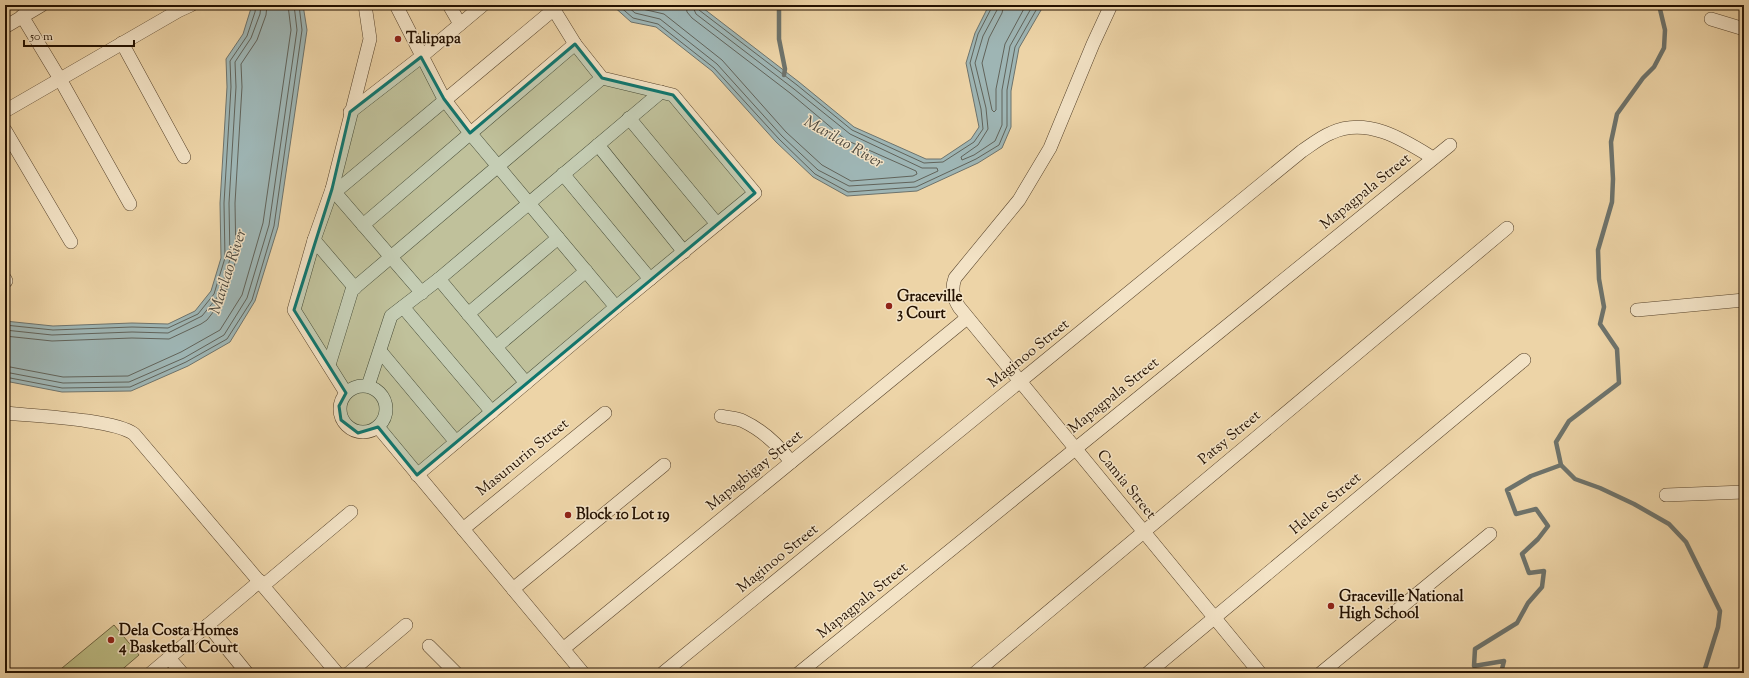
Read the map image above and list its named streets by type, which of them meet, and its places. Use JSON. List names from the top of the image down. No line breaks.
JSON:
{"streets":{"street":["Mapagpala Street","Maginoo Street","Patsy Street","Masunurin Street","Mapagbigay Street","Camia Street","Helene Street"]},"crossings":[["Mapagpala Street","Maginoo Street"],["Mapagpala Street","Camia Street"],["Maginoo Street","Camia Street"],["Patsy Street","Camia Street"],["Mapagbigay Street","Camia Street"],["Camia Street","Helene Street"]],"water":["Marilao River"],"places":["Talipapa","Graceville 3 Court","Block 10 Lot 19","Graceville National High School","Dela Costa Homes 4 Basketball Court"],"scale_bar":"50 m"}
